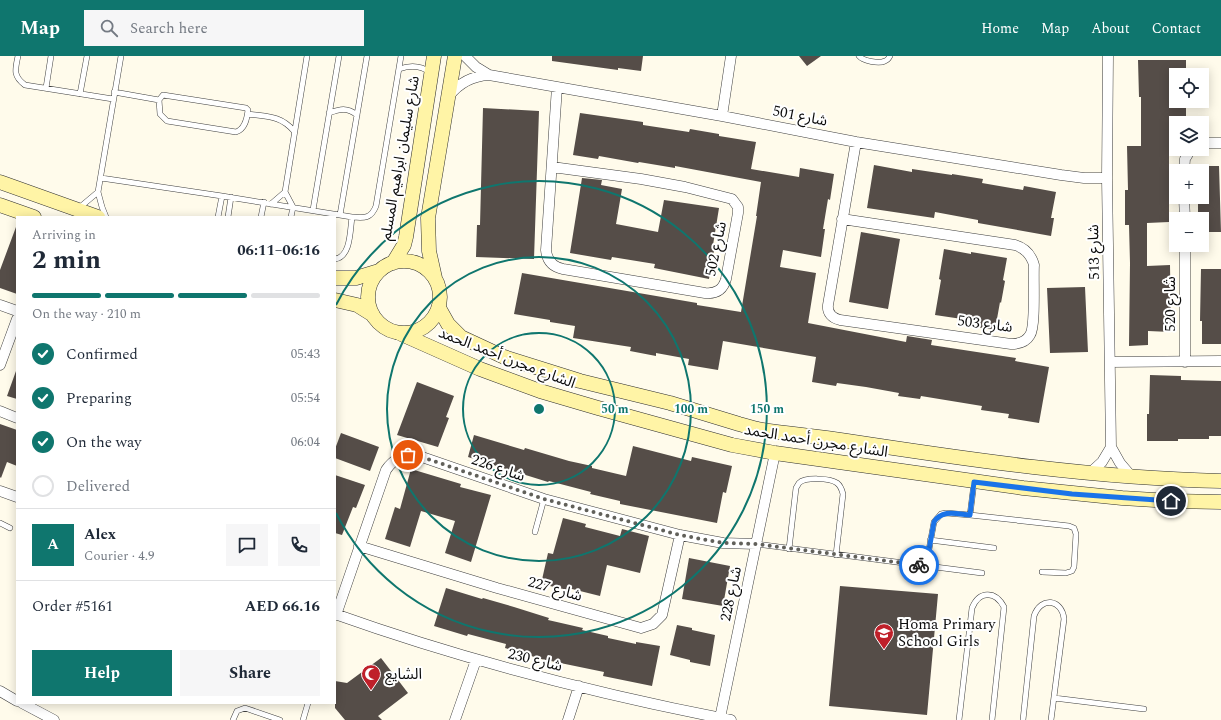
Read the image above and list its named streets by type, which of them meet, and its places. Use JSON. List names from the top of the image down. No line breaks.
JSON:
{"streets":{"street":["شارع 501","شارع سليمان ابراهيم المسلم","شارع 502","شارع 513","شارع 520","شارع 503","الشارع مجرن أحمد الحمد","شارع 226","شارع 227","شارع 228","شارع 230"]},"crossings":[["شارع 501","شارع 502"],["شارع 501","شارع 513"],["شارع 501","شارع 503"],["شارع سليمان ابراهيم المسلم","الشارع مجرن أحمد الحمد"],["شارع 513","الشارع مجرن أحمد الحمد"],["الشارع مجرن أحمد الحمد","شارع 228"],["شارع 226","شارع 227"],["شارع 226","شارع 228"],["شارع 228","شارع 230"]],"places":{"school or university":["Homa Primary School Girls"],"mosque":["الشايع"]},"page":{"header":"Map","search":"Search here","nav":["Home","Map","About","Contact"],"map_buttons":["+","−"],"heading":["2 min","Arriving in","06:11–06:16"],"panel":["Alex","Courier · 4.9","Order #5161","AED 66.16"],"bar":"On the way · 210 m","list":[["Confirmed","05:43"],["Preparing","05:54"],["On the way","06:04"],"Delivered"],"round":"A","buttons":["Help","Share"]},"rings":["50 m","100 m","150 m"]}
